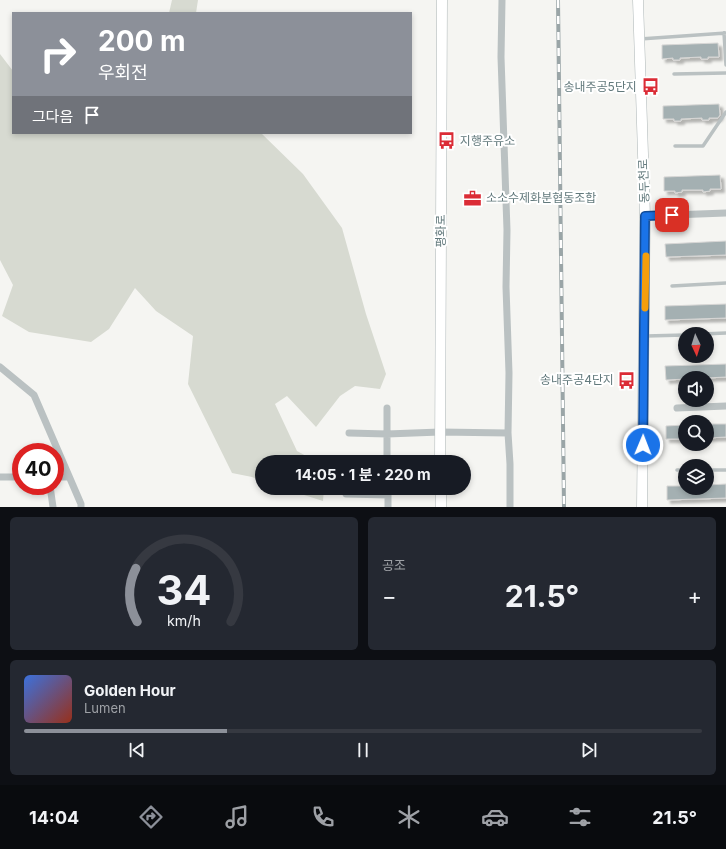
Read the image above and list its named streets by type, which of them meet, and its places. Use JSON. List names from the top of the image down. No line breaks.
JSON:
{"streets":{"street":["동두천로","평화로"]},"places":{"bus stop":["송내주공5단지","지행주유소","송내주공4단지"],"office":["소소수제화분협동조합"]},"north":"bottom","page":{"turn":["200 m","우회전"],"then":"그다음","limit":"40","trip":"14:05 · 1 분 · 220 m","tile":"공조","heat":["−","21.5°","+"],"song":["Golden Hour","Lumen"],"tabs":["14:04","21.5°"],"gauge":["34","km/h"]}}
